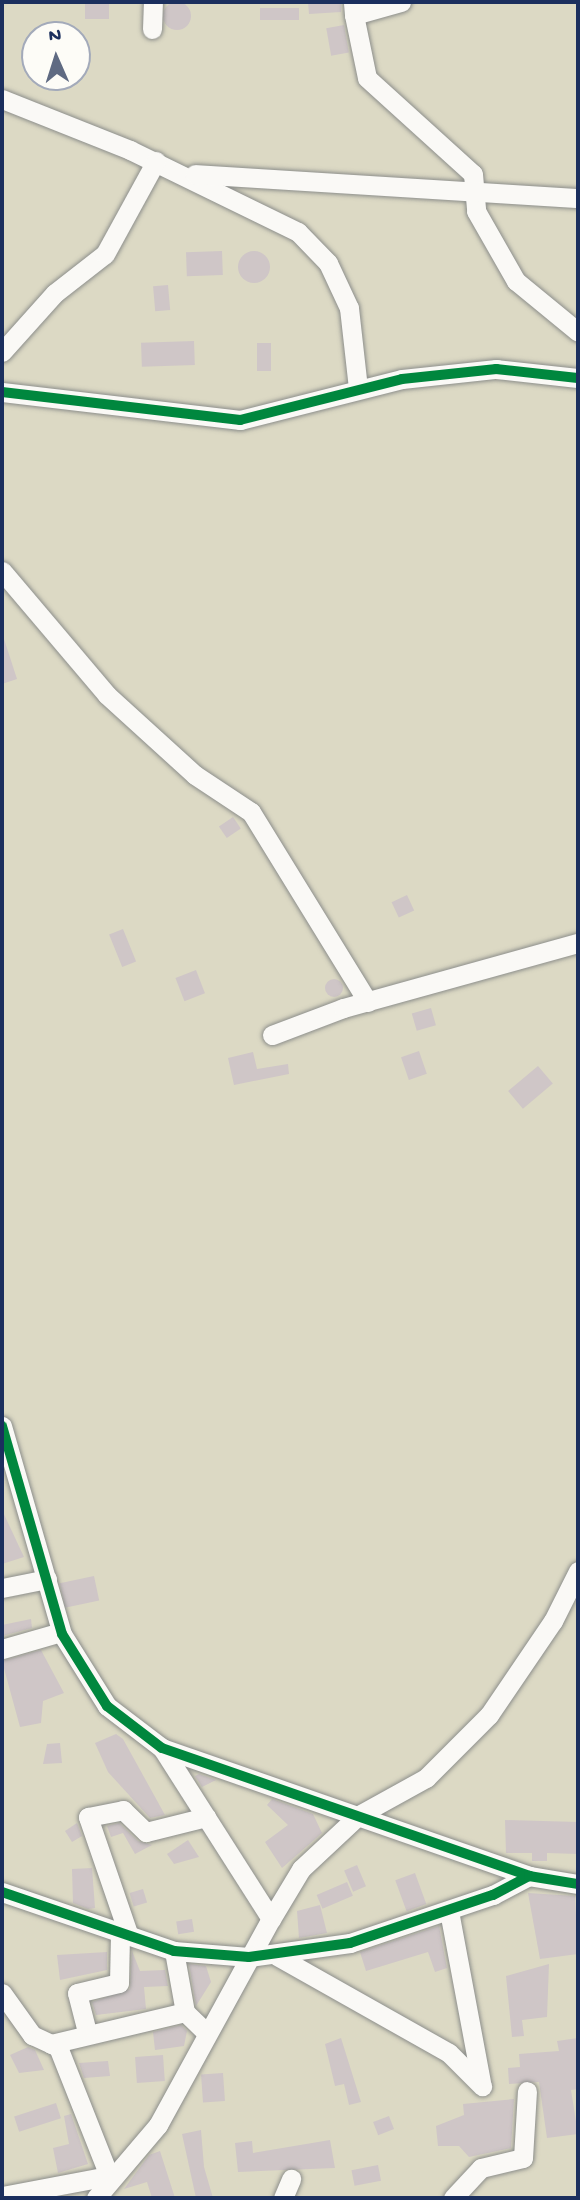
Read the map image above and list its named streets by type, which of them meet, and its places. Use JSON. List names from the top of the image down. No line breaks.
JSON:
{"north":"top"}
